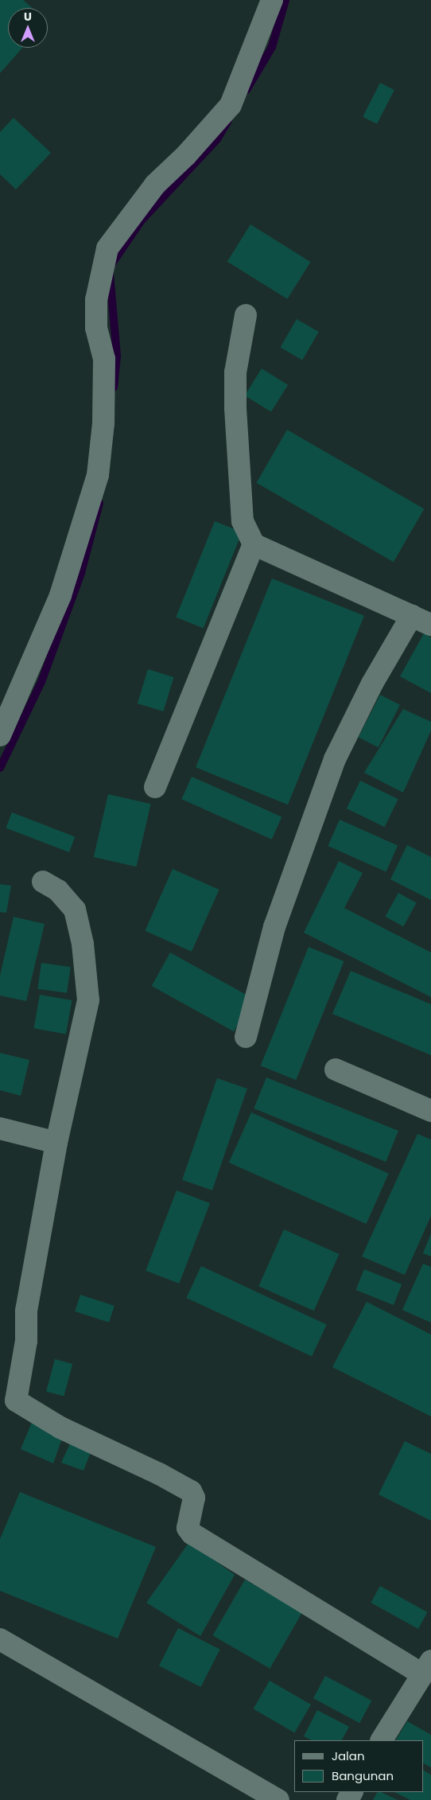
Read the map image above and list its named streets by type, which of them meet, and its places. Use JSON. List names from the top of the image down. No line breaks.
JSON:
{"legend":["Jalan","Bangunan"],"north":"top"}
